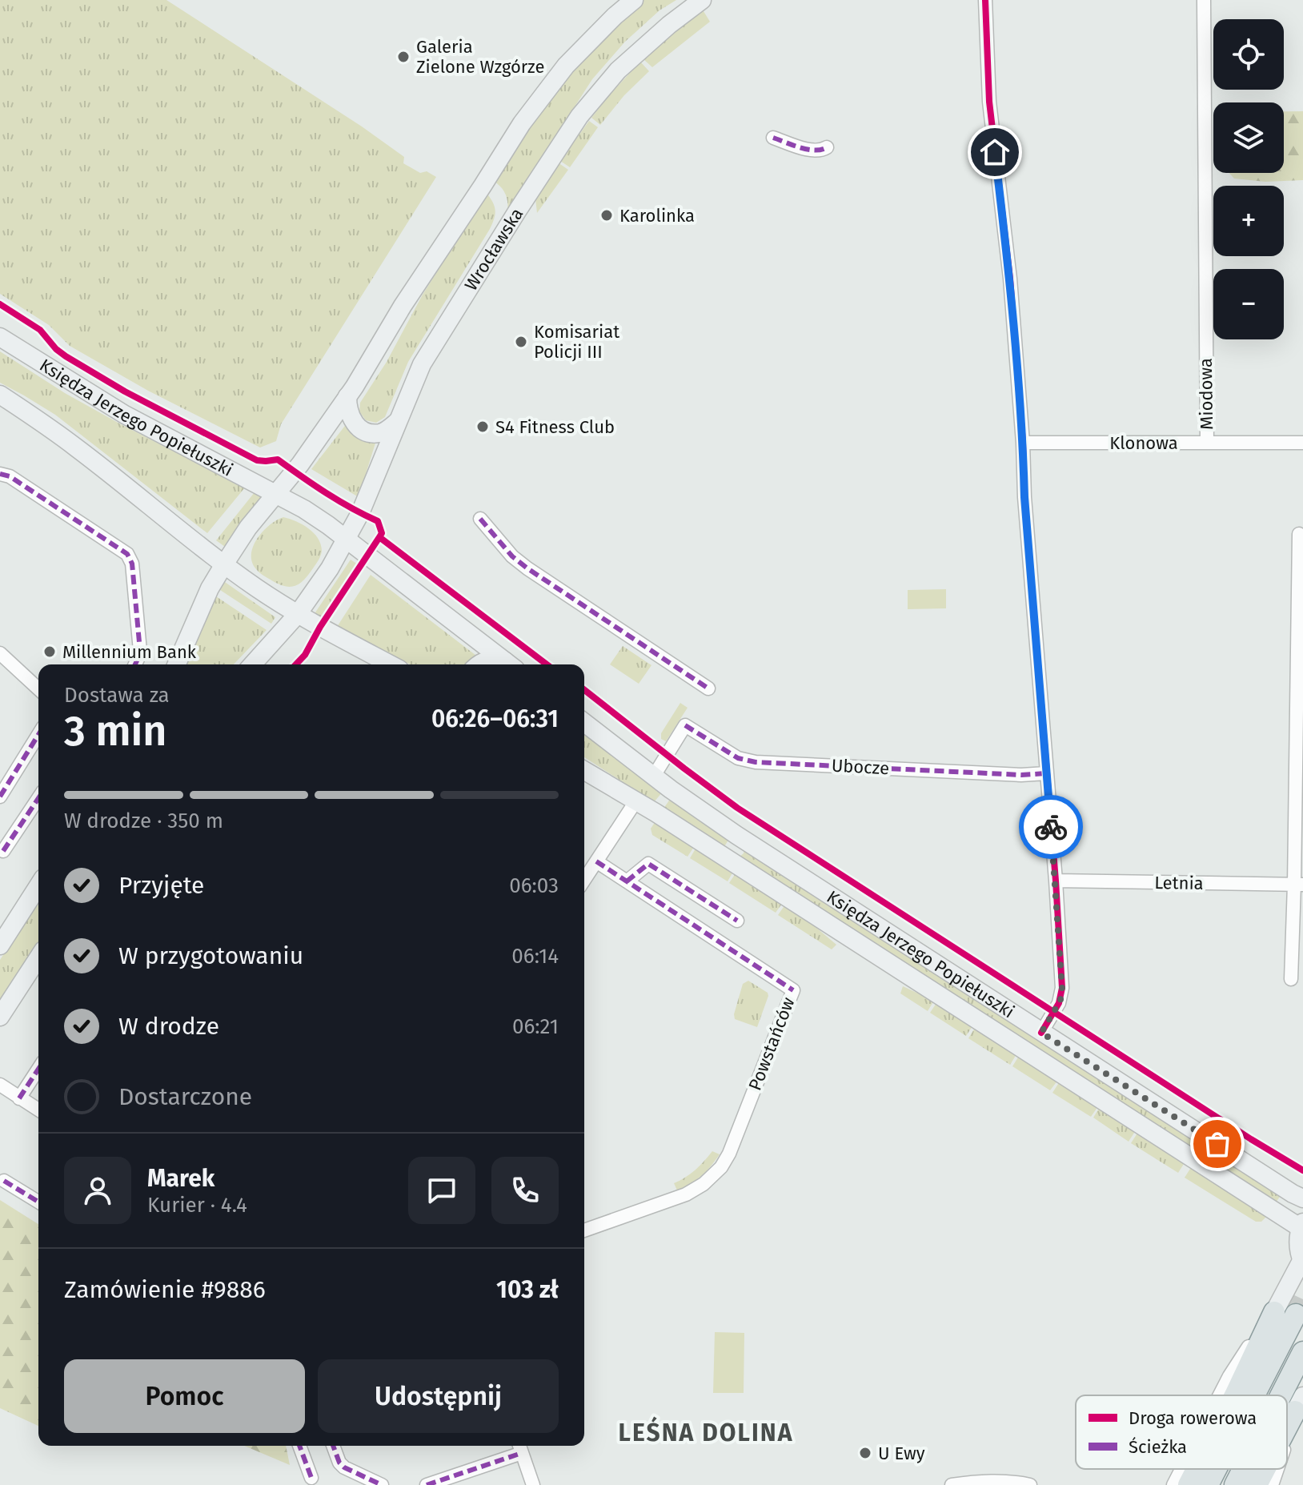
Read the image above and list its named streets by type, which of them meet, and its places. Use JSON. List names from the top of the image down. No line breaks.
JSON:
{"streets":{"main road":["Wrocławska","Księdza Jerzego Popiełuszki"],"street":["Miodowa","Klonowa","Ubocze","Letnia","Powstańców"]},"crossings":[["Wrocławska","Księdza Jerzego Popiełuszki"],["Miodowa","Klonowa"],["Księdza Jerzego Popiełuszki","Ubocze"]],"districts":["LEŚNA DOLINA"],"places":["Galeria Zielone Wzgórze","Karolinka","Komisariat Policji III","S4 Fitness Club","Millennium Bank","U Ewy"],"legend":["Droga rowerowa","Ścieżka"],"page":{"map_buttons":["+","−"],"heading":["3 min","Dostawa za","06:26–06:31"],"panel":["Marek","Kurier · 4.4","Zamówienie #9886","103 zł"],"bar":"W drodze · 350 m","list":[["Przyjęte","06:03"],["W przygotowaniu","06:14"],["W drodze","06:21"],"Dostarczone"],"buttons":["Pomoc","Udostępnij"]}}
